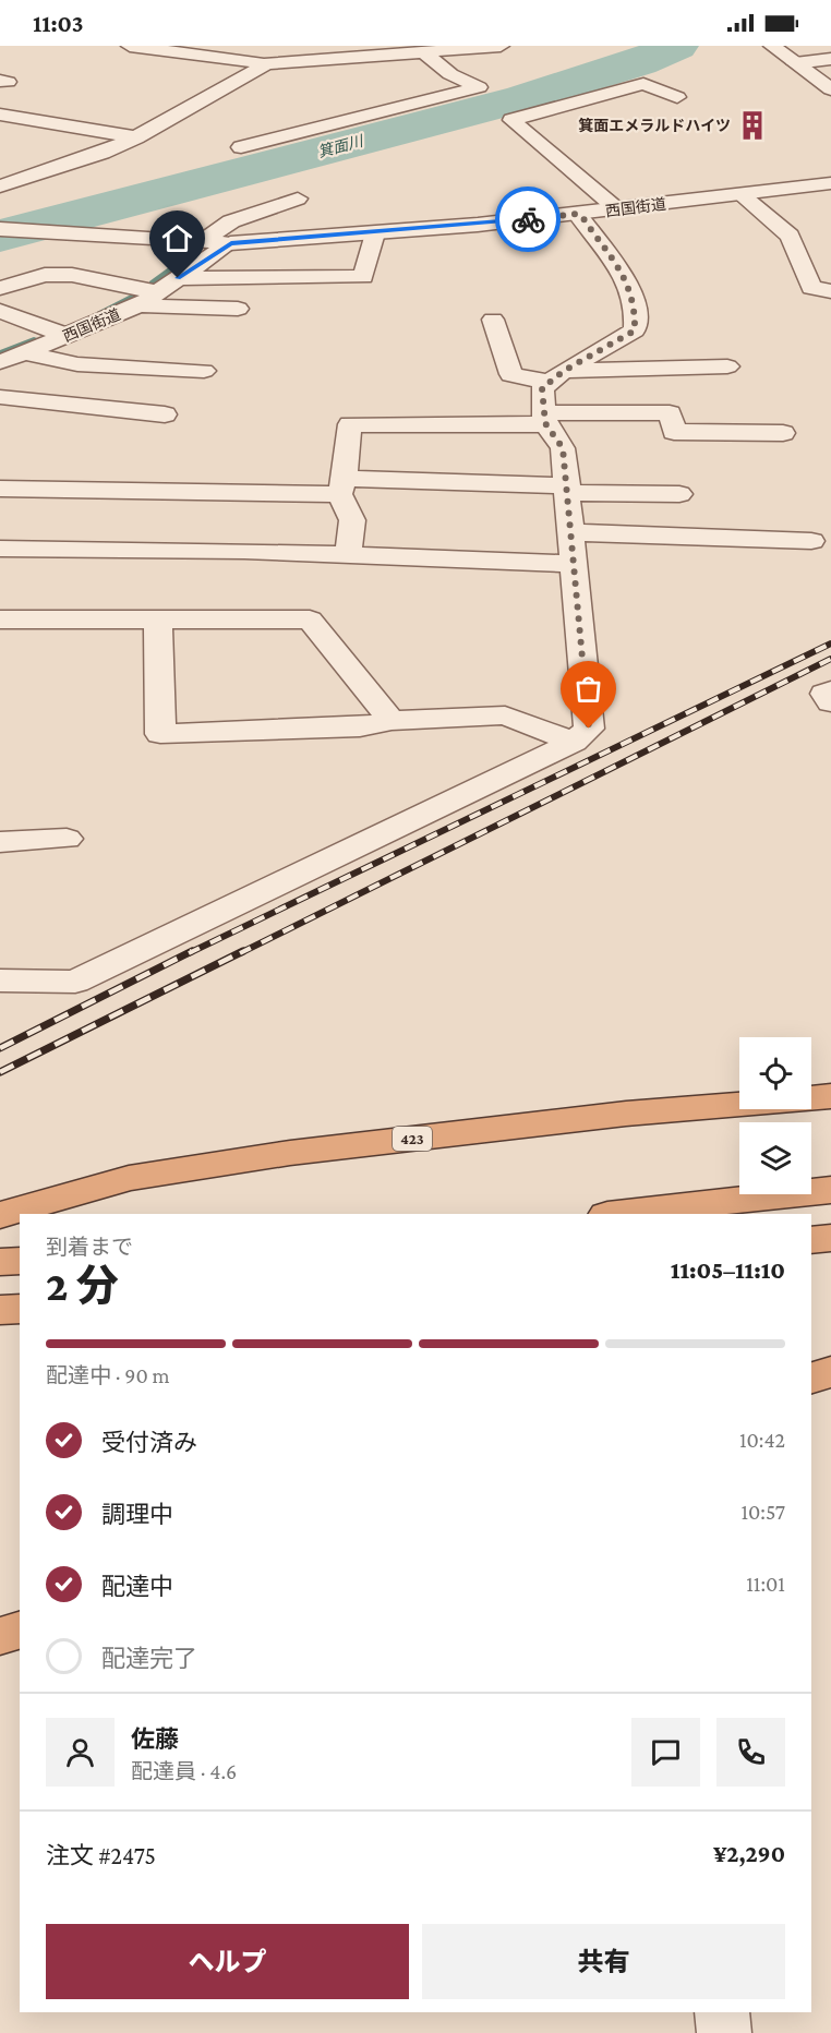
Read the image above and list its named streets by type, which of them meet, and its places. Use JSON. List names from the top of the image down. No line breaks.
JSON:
{"streets":{"highway":["423"],"street":["西国街道"]},"water":["箕面川"],"places":{"building":["箕面エメラルドハイツ"]},"page":{"status":"11:03","heading":["2 分","到着まで","11:05–11:10"],"panel":["佐藤","配達員 · 4.6","注文 #2475","¥2,290"],"bar":"配達中 · 90 m","list":[["受付済み","10:42"],["調理中","10:57"],["配達中","11:01"],"配達完了"],"buttons":["ヘルプ","共有"]}}
